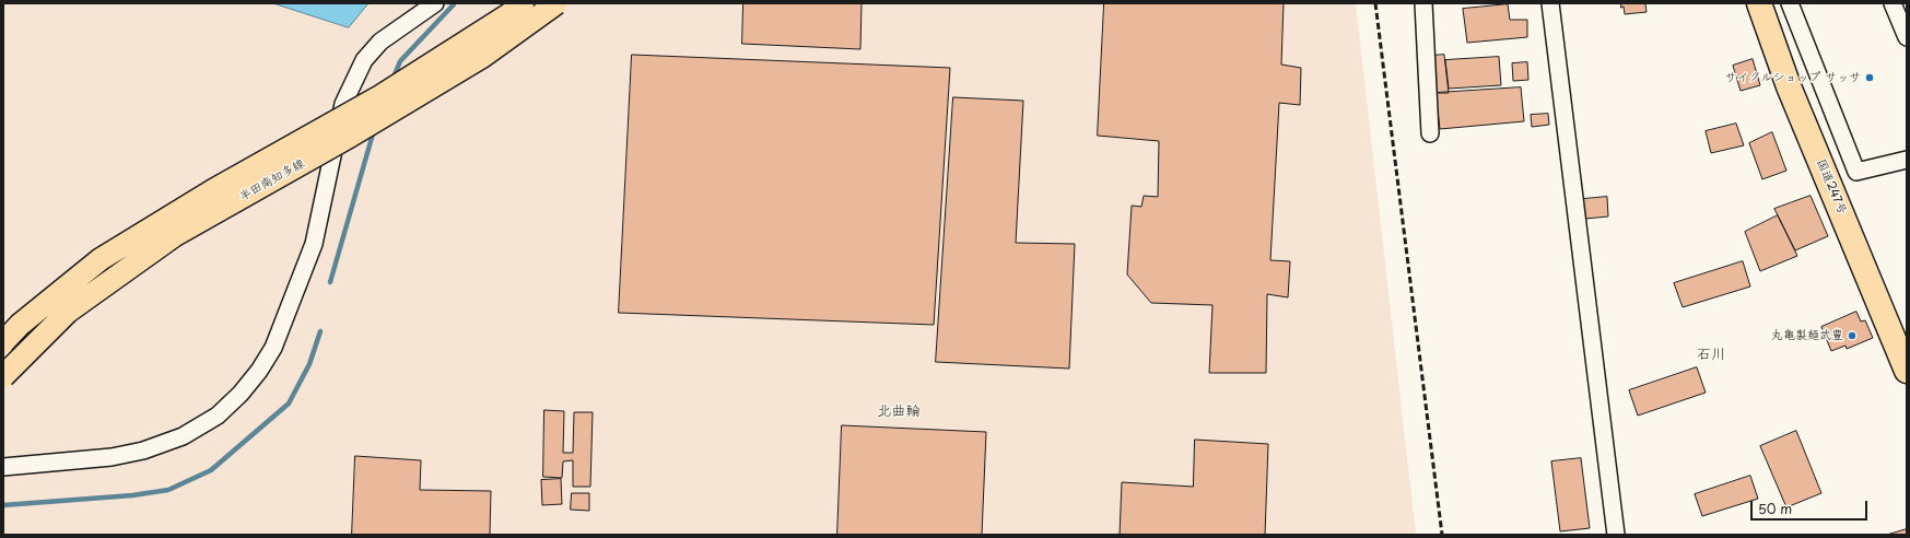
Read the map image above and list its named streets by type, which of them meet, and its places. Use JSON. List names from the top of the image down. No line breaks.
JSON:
{"streets":{"highway":["国道247号"],"main road":["半田南知多線"]},"districts":["石川","北曲輪"],"places":["サイクルショップ サッサ","丸亀製麺武豊"],"scale_bar":"50 m"}
